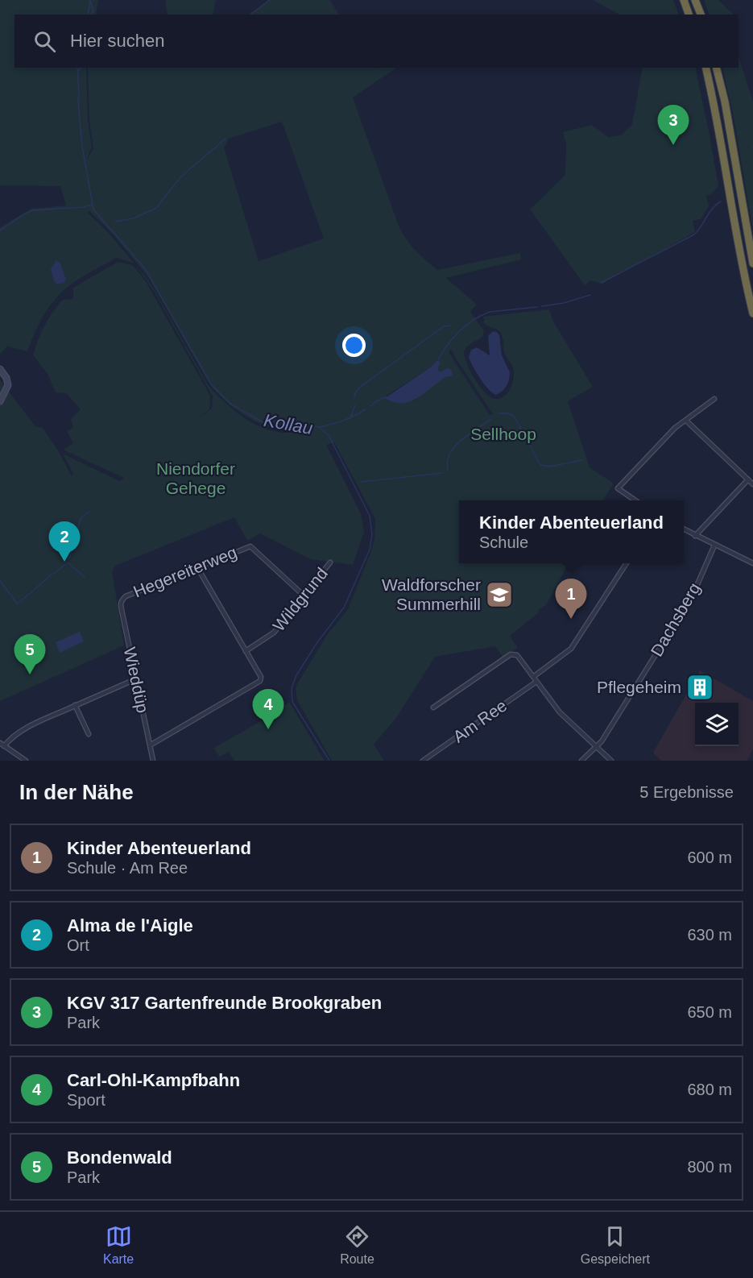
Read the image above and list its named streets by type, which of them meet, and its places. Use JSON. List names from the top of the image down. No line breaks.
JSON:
{"streets":{"street":["Hegereiterweg","Wildgrund","Dachsberg","Wieddüp","Am Ree"]},"crossings":[["Hegereiterweg","Wildgrund"],["Hegereiterweg","Wieddüp"]],"water":["Kollau"],"parks":["Sellhoop","Niendorfer Gehege"],"places":{"school or university":["Waldforscher Summerhill"],"building":["Pflegeheim"]},"page":{"search":"Hier suchen","pins":["3","2","1","5","4"],"popup":["Kinder Abenteuerland","Schule"],"heading":["In der Nähe","5 Ergebnisse"],"list":[{"mark":"1","name":"Kinder Abenteuerland","note":"Schule · Am Ree","value":"600 m"},{"mark":"2","name":"Alma de l'Aigle","note":"Ort","value":"630 m"},{"mark":"3","name":"KGV 317 Gartenfreunde Brookgraben","note":"Park","value":"650 m"},{"mark":"4","name":"Carl-Ohl-Kampfbahn","note":"Sport","value":"680 m"},{"mark":"5","name":"Bondenwald","note":"Park","value":"800 m"}],"nav":["Karte","Route","Gespeichert"]}}
